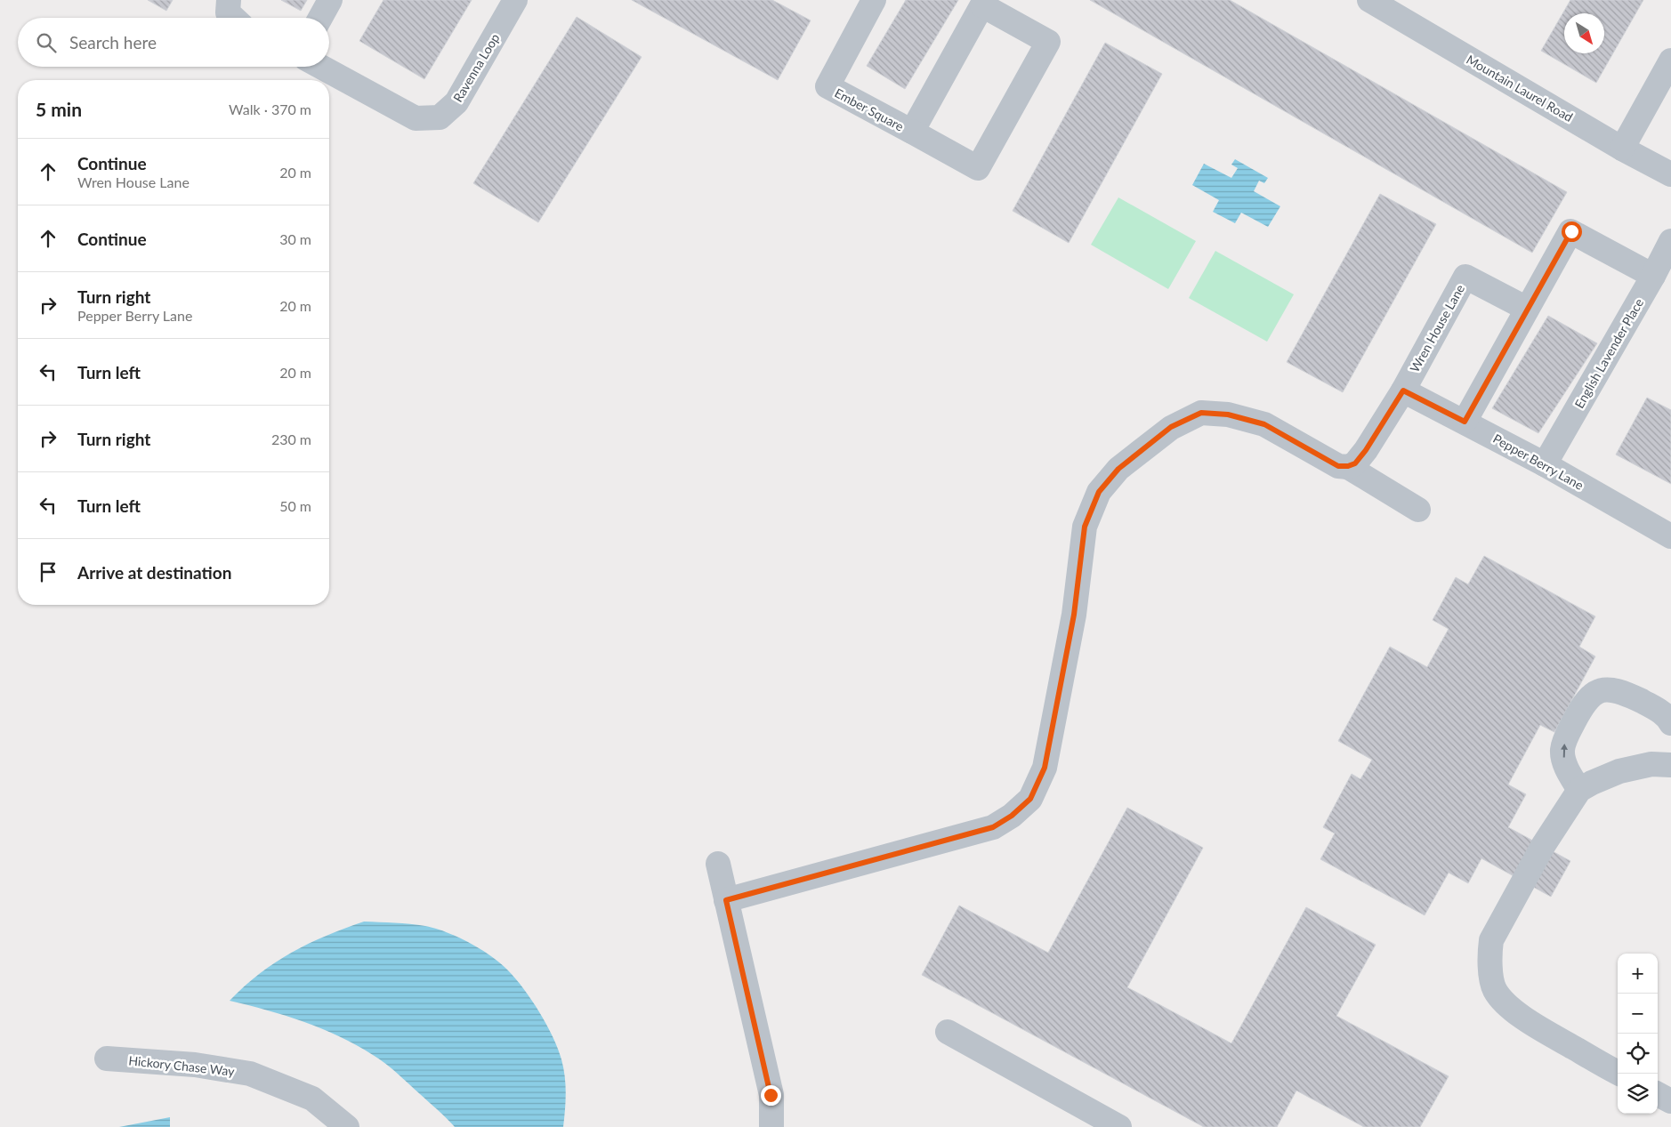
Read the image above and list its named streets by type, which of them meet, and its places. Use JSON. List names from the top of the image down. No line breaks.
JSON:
{"streets":{"street":["Ravenna Loop","Mountain Laurel Road","Ember Square","Wren House Lane","English Lavender Place","Pepper Berry Lane","Hickory Chase Way"]},"crossings":[["Wren House Lane","Pepper Berry Lane"],["English Lavender Place","Pepper Berry Lane"]],"north":"bottom right","page":{"search":"Search here","heading":["5 min","Walk · 370 m"],"list":[["Continue","Wren House Lane","20 m"],["Continue","30 m"],["Turn right","Pepper Berry Lane","20 m"],["Turn left","20 m"],["Turn right","230 m"],["Turn left","50 m"],"Arrive at destination"],"map_buttons":["+","−"]}}
